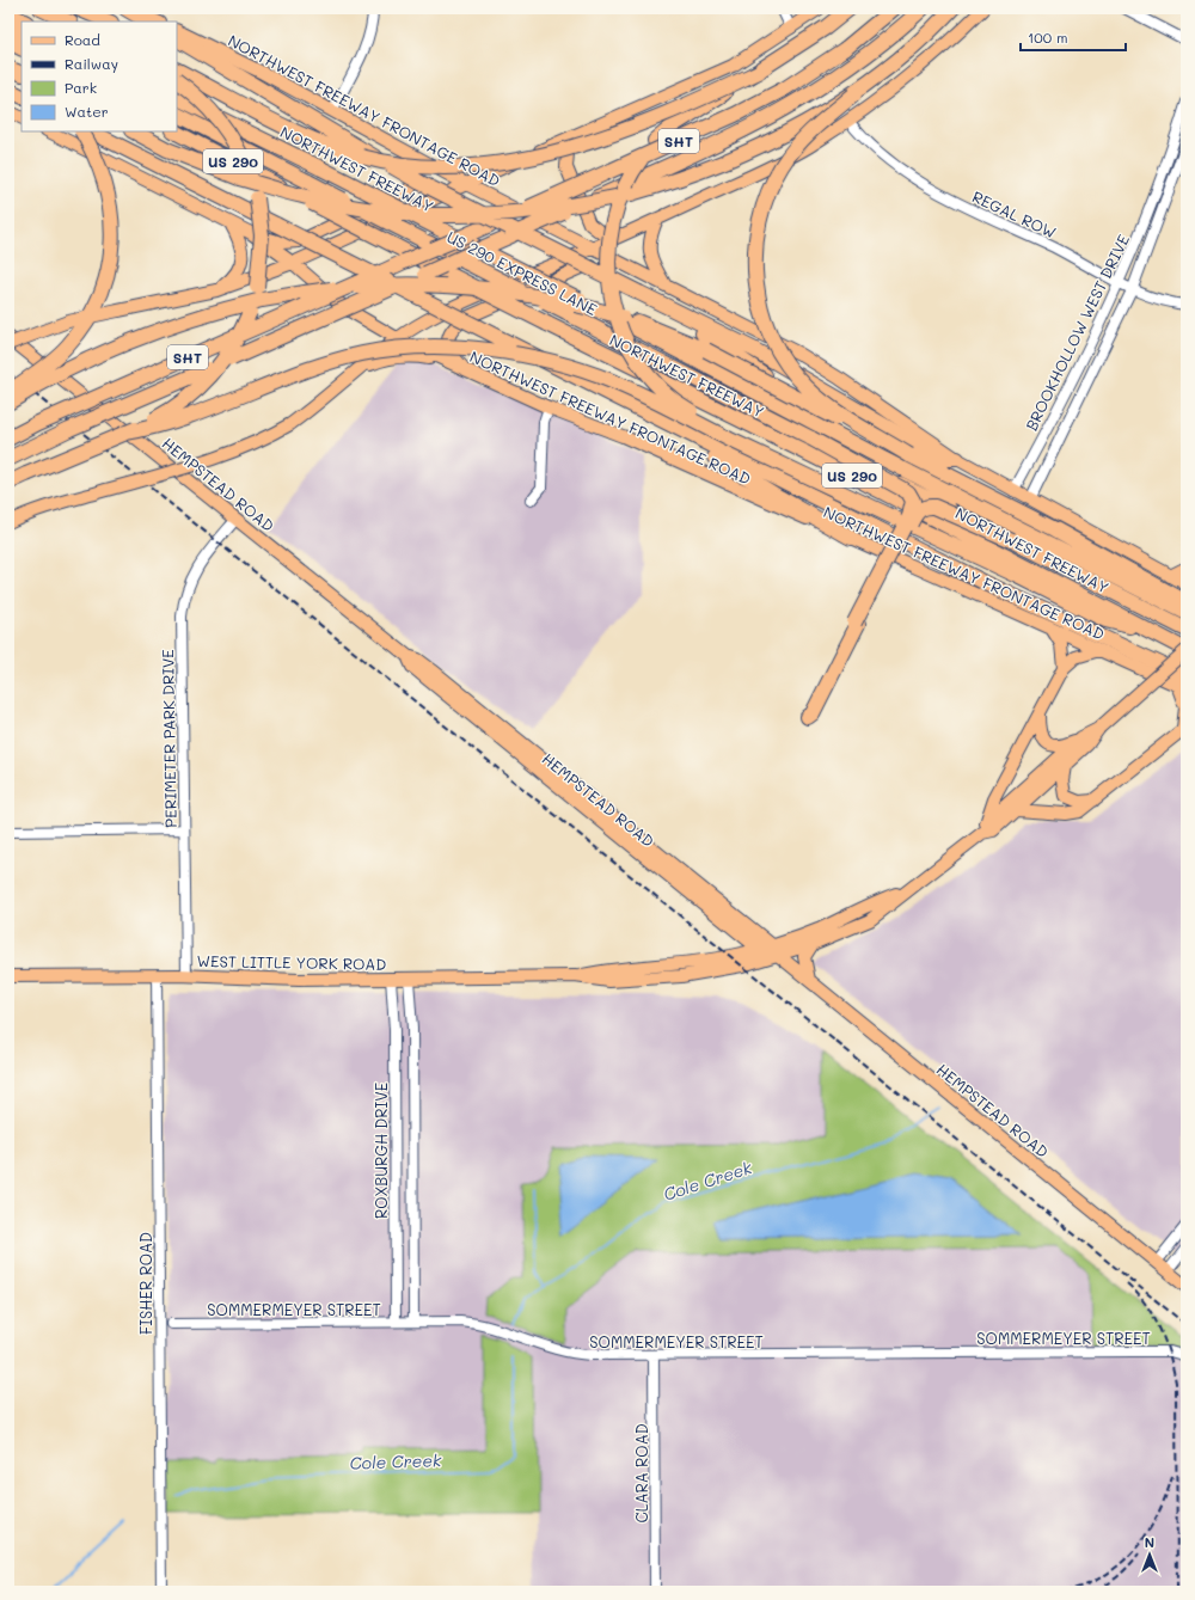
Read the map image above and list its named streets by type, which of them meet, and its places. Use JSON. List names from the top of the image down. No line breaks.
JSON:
{"streets":{"highway":["SHT","US 290","NORTHWEST FREEWAY","US 290 EXPRESS LANE"],"main road":["NORTHWEST FREEWAY FRONTAGE ROAD","HEMPSTEAD ROAD","WEST LITTLE YORK ROAD"],"street":["REGAL ROW","BROOKHOLLOW WEST DRIVE","PERIMETER PARK DRIVE","ROXBURGH DRIVE","FISHER ROAD","SOMMERMEYER STREET","CLARA ROAD"]},"crossings":[["NORTHWEST FREEWAY FRONTAGE ROAD","BROOKHOLLOW WEST DRIVE"],["NORTHWEST FREEWAY","WEST LITTLE YORK ROAD"],["REGAL ROW","BROOKHOLLOW WEST DRIVE"],["HEMPSTEAD ROAD","PERIMETER PARK DRIVE"],["HEMPSTEAD ROAD","WEST LITTLE YORK ROAD"],["PERIMETER PARK DRIVE","WEST LITTLE YORK ROAD"],["WEST LITTLE YORK ROAD","ROXBURGH DRIVE"],["WEST LITTLE YORK ROAD","FISHER ROAD"],["ROXBURGH DRIVE","SOMMERMEYER STREET"],["SOMMERMEYER STREET","CLARA ROAD"]],"water":["Cole Creek"],"legend":["Road","Railway","Park","Water"],"scale_bar":"100 m","north":"top"}
